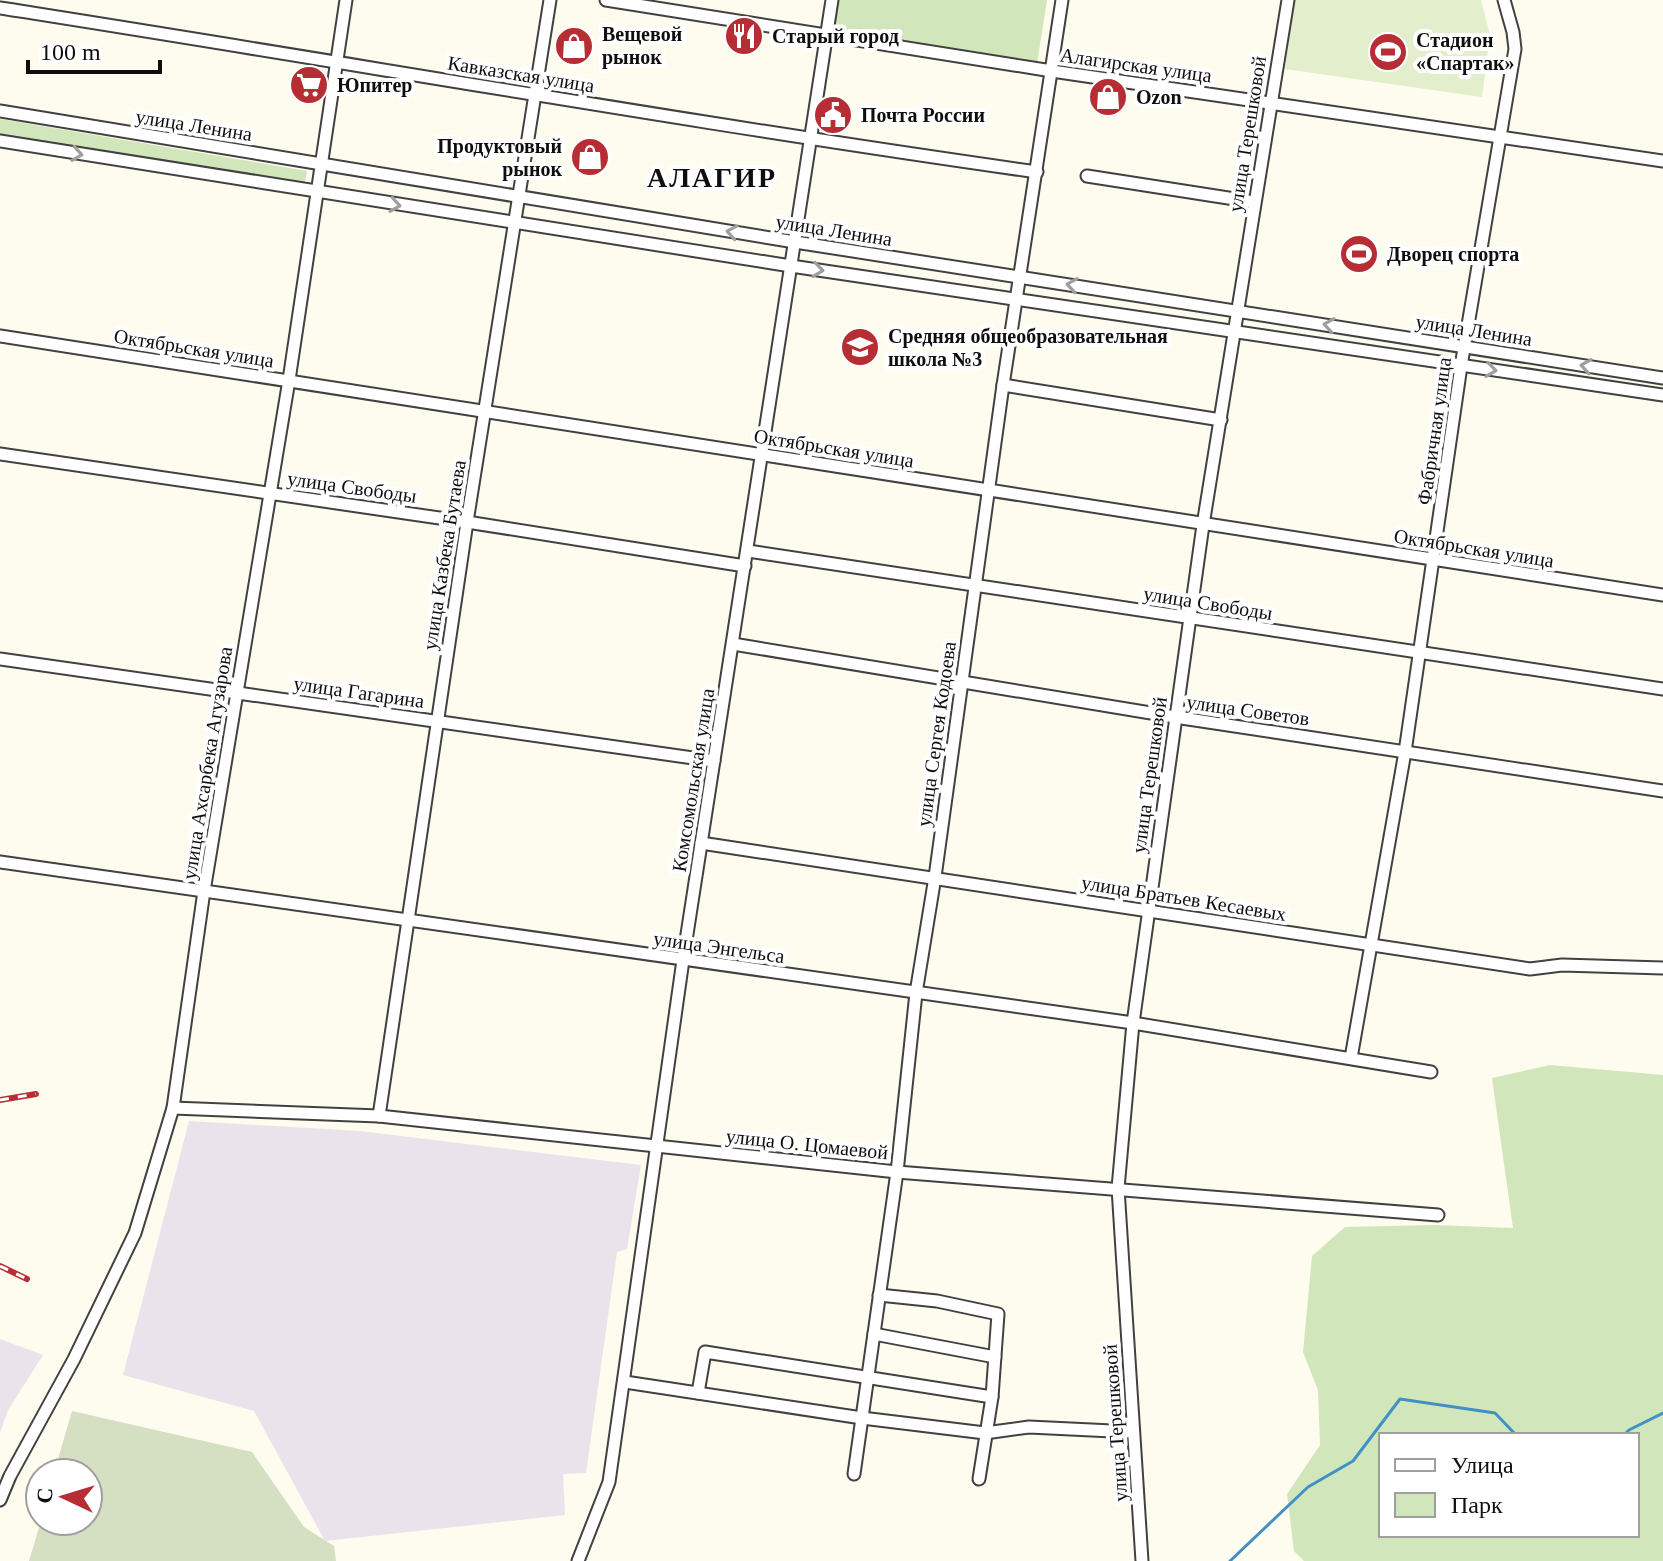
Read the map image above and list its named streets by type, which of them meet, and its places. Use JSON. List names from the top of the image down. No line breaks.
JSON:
{"streets":{"street":["Алагирская улица","Кавказская улица","улица Ленина","улица Терешковой","Октябрьская улица","Фабричная улица","улица Свободы","улица Казбека Бутаева","улица Гагарина","улица Советов","улица Сергея Кодоева","улица Ахсарбека Агузарова","Комсомольская улица","улица Братьев Кесаевых","улица Энгельса","улица О. Цомаевой"]},"crossings":[["Алагирская улица","улица Терешковой"],["Алагирская улица","Фабричная улица"],["Алагирская улица","улица Сергея Кодоева"],["Алагирская улица","Комсомольская улица"],["Кавказская улица","улица Казбека Бутаева"],["Кавказская улица","улица Сергея Кодоева"],["Кавказская улица","улица Ахсарбека Агузарова"],["Кавказская улица","Комсомольская улица"],["улица Ленина","улица Терешковой"],["улица Ленина","Фабричная улица"],["улица Ленина","улица Казбека Бутаева"],["улица Ленина","улица Сергея Кодоева"],["улица Ленина","улица Ахсарбека Агузарова"],["улица Ленина","Комсомольская улица"],["улица Терешковой","Октябрьская улица"],["улица Терешковой","улица Свободы"],["улица Терешковой","улица Советов"],["улица Терешковой","улица Братьев Кесаевых"],["улица Терешковой","улица Энгельса"],["улица Терешковой","улица О. Цомаевой"],["Октябрьская улица","Фабричная улица"],["Октябрьская улица","улица Казбека Бутаева"],["Октябрьская улица","улица Сергея Кодоева"],["Октябрьская улица","улица Ахсарбека Агузарова"],["Октябрьская улица","Комсомольская улица"],["Фабричная улица","улица Свободы"],["Фабричная улица","улица Советов"],["Фабричная улица","улица Братьев Кесаевых"],["Фабричная улица","улица Энгельса"],["улица Свободы","улица Казбека Бутаева"],["улица Свободы","улица Сергея Кодоева"],["улица Свободы","улица Ахсарбека Агузарова"],["улица Свободы","Комсомольская улица"],["улица Казбека Бутаева","улица Гагарина"],["улица Казбека Бутаева","улица Энгельса"],["улица Казбека Бутаева","улица О. Цомаевой"],["улица Гагарина","улица Ахсарбека Агузарова"],["улица Гагарина","Комсомольская улица"],["улица Советов","улица Сергея Кодоева"],["улица Советов","Комсомольская улица"],["улица Сергея Кодоева","улица Братьев Кесаевых"],["улица Сергея Кодоева","улица Энгельса"],["улица Сергея Кодоева","улица О. Цомаевой"],["улица Ахсарбека Агузарова","улица Энгельса"],["улица Ахсарбека Агузарова","улица О. Цомаевой"],["Комсомольская улица","улица Братьев Кесаевых"],["Комсомольская улица","улица Энгельса"],["Комсомольская улица","улица О. Цомаевой"]],"districts":["АЛАГИР"],"places":{"restaurant":["Старый город"],"shop":["Вещевой рынок","Ozon","Продуктовый рынок"],"sports":["Стадион «Спартак»","Дворец спорта"],"supermarket":["Юпитер"],"public building":["Почта России"],"school or university":["Средняя общеобразовательная школа №3"]},"legend":["Улица","Парк"],"scale_bar":"100 m","north":"left"}
